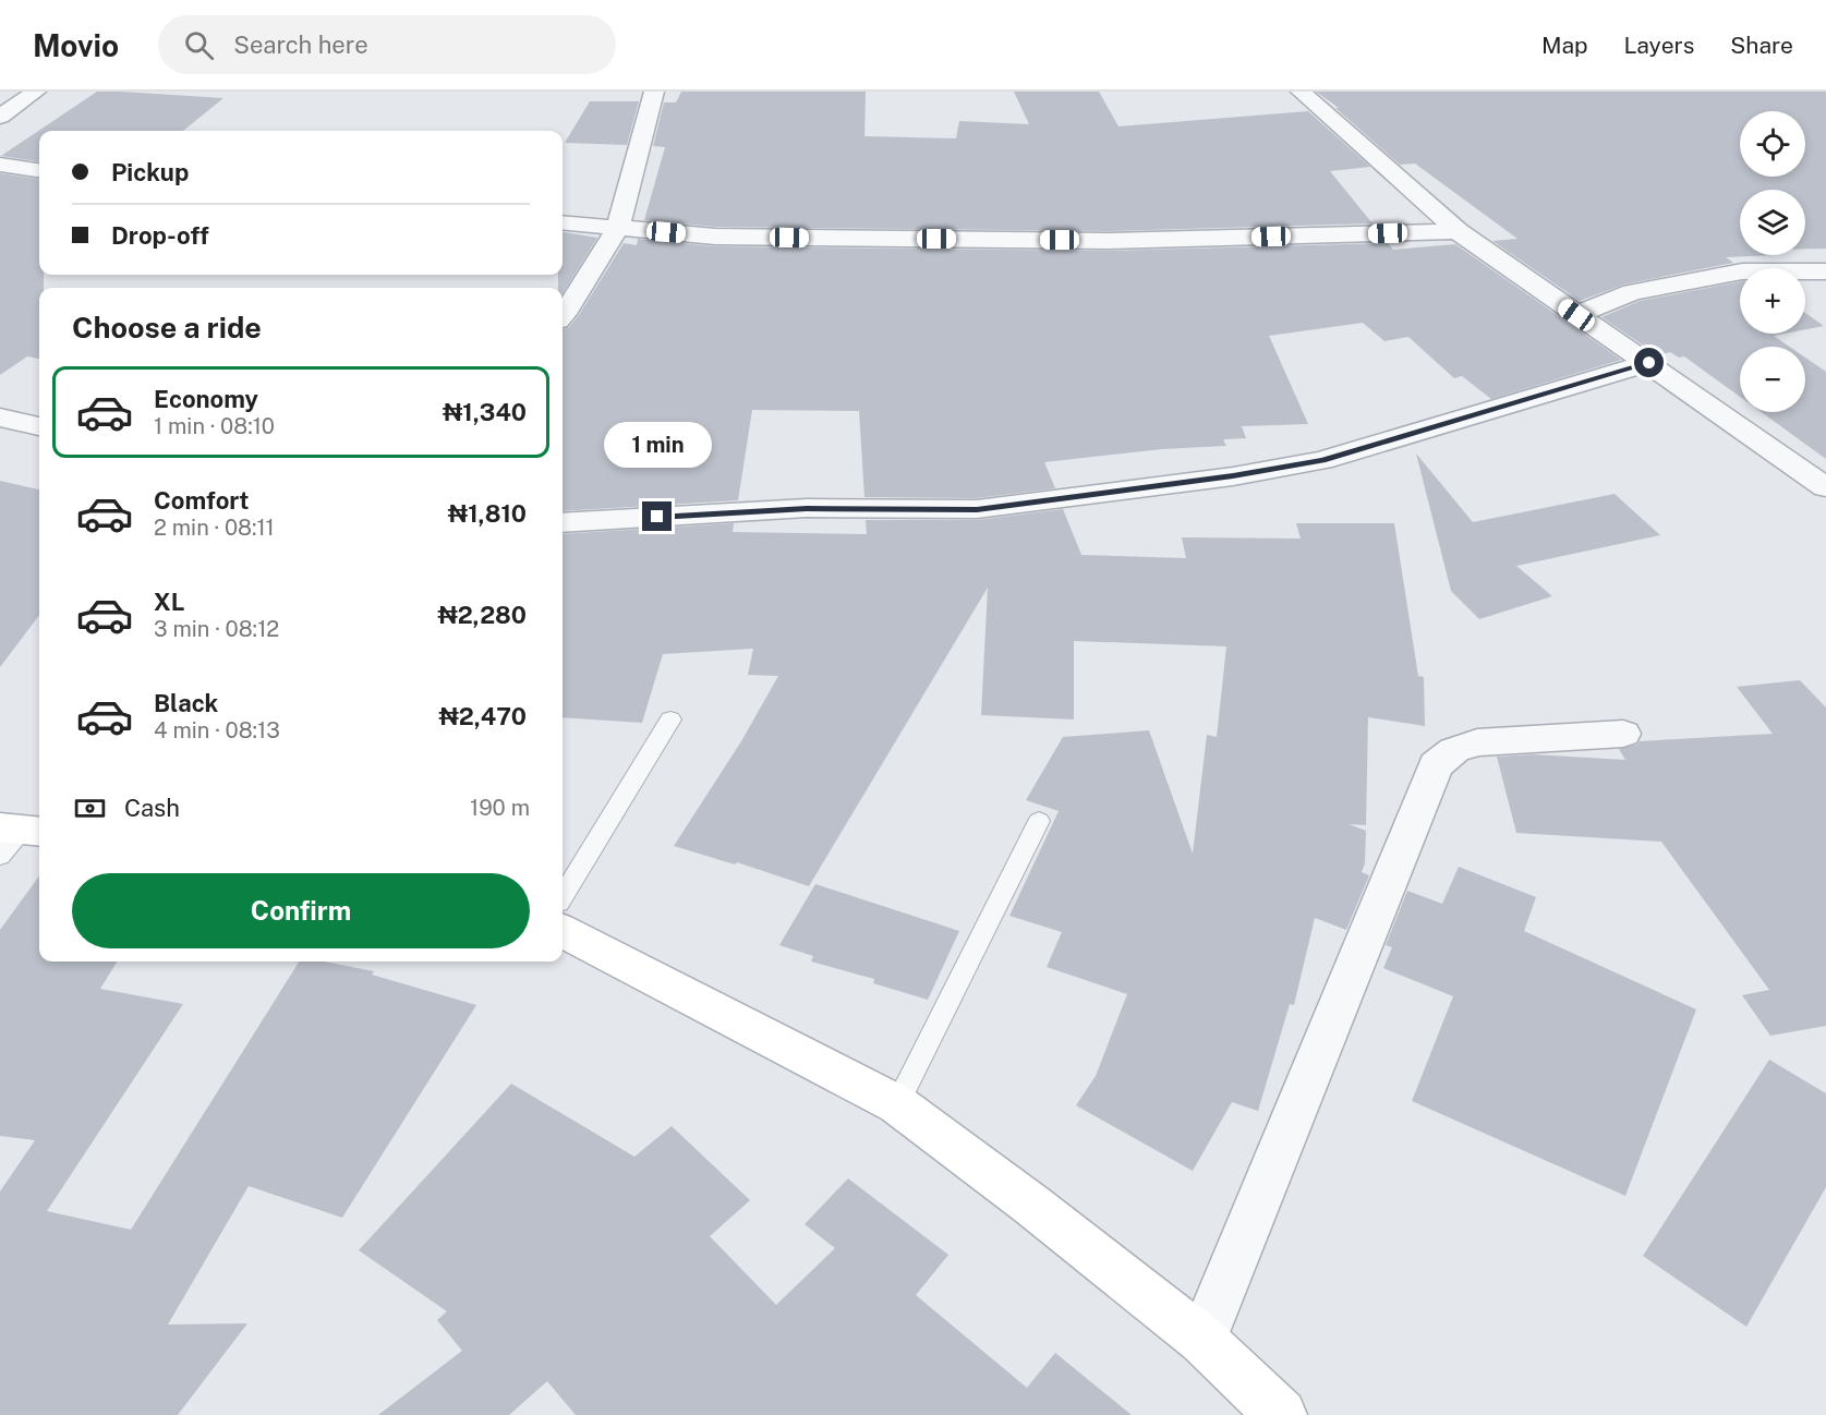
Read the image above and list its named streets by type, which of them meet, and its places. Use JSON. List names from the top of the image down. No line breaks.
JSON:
{"page":{"header":"Movio","search":"Search here","nav":["Map","Layers","Share"],"map_buttons":["+","−"],"banner":["Pickup","Drop-off"],"heading":"Choose a ride","list":[{"name":"Economy","note":"1 min · 08:10","value":"₦1,340"},{"name":"Comfort","note":"2 min · 08:11","value":"₦1,810"},{"name":"XL","note":"3 min · 08:12","value":"₦2,280"},{"name":"Black","note":"4 min · 08:13","value":"₦2,470"}],"bubble":"1 min","pay":["Cash","190 m"],"buttons":"Confirm"}}
